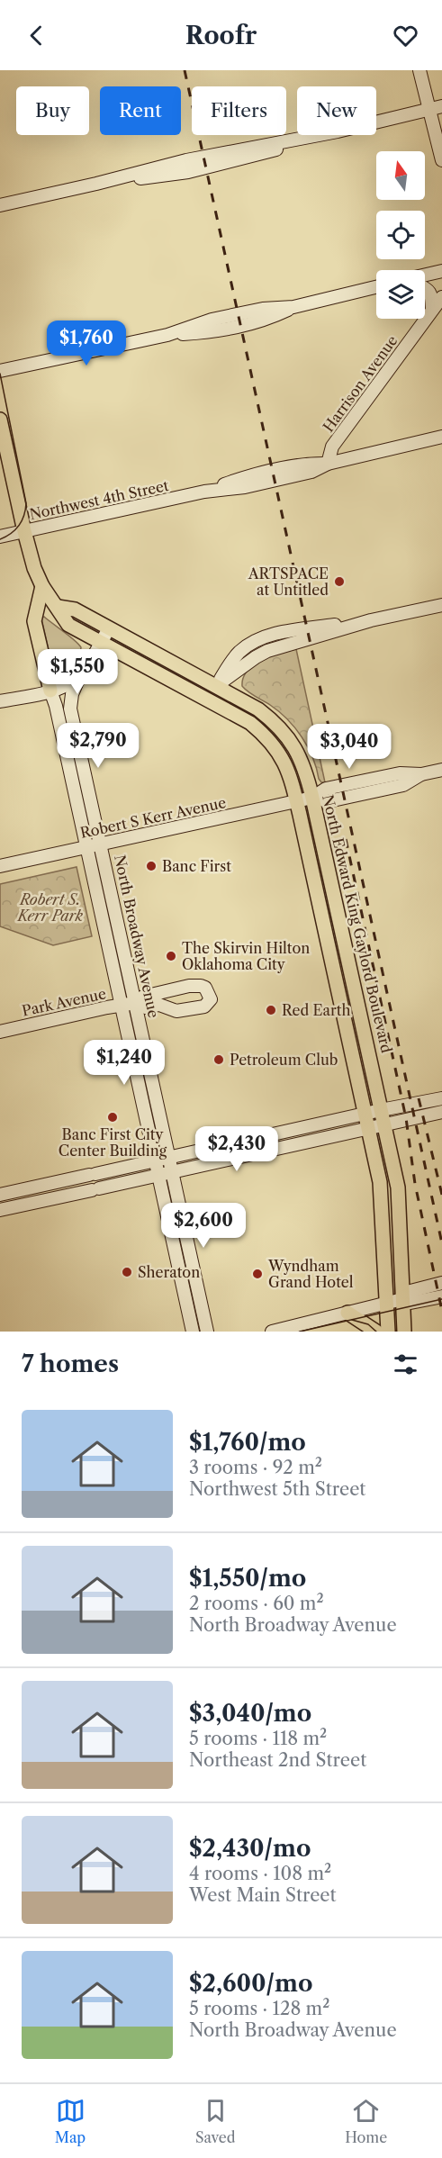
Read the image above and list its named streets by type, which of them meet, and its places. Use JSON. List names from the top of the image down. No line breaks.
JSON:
{"streets":{"main road":["North Edward King Gaylord Boulevard"],"street":["Harrison Avenue","Northwest 4th Street","Robert S Kerr Avenue","North Broadway Avenue","Park Avenue"]},"crossings":[["Harrison Avenue","Northwest 4th Street"],["Robert S Kerr Avenue","North Edward King Gaylord Boulevard"],["Robert S Kerr Avenue","North Broadway Avenue"],["North Broadway Avenue","Park Avenue"]],"parks":["Robert S. Kerr Park"],"places":["ARTSPACE at Untitled","Banc First","The Skirvin Hilton Oklahoma City","Red Earth","Petroleum Club","Banc First City Center Building","Sheraton","Wyndham Grand Hotel"],"north":"top","page":{"header":"Roofr","chip":["Buy","Rent","Filters","New"],"price":["$1,760","$1,550","$2,790","$3,040","$1,240","$2,430","$2,600"],"heading":"7 homes","list":[{"name":"$1,760/mo","note":"3 rooms · 92 m² · Northwest 5th Street"},{"name":"$1,550/mo","note":"2 rooms · 60 m² · North Broadway Avenue"},{"name":"$3,040/mo","note":"5 rooms · 118 m² · Northeast 2nd Street"},{"name":"$2,430/mo","note":"4 rooms · 108 m² · West Main Street"},{"name":"$2,600/mo","note":"5 rooms · 128 m² · North Broadway Avenue"}],"tabs":["Map","Saved","Home"]}}
